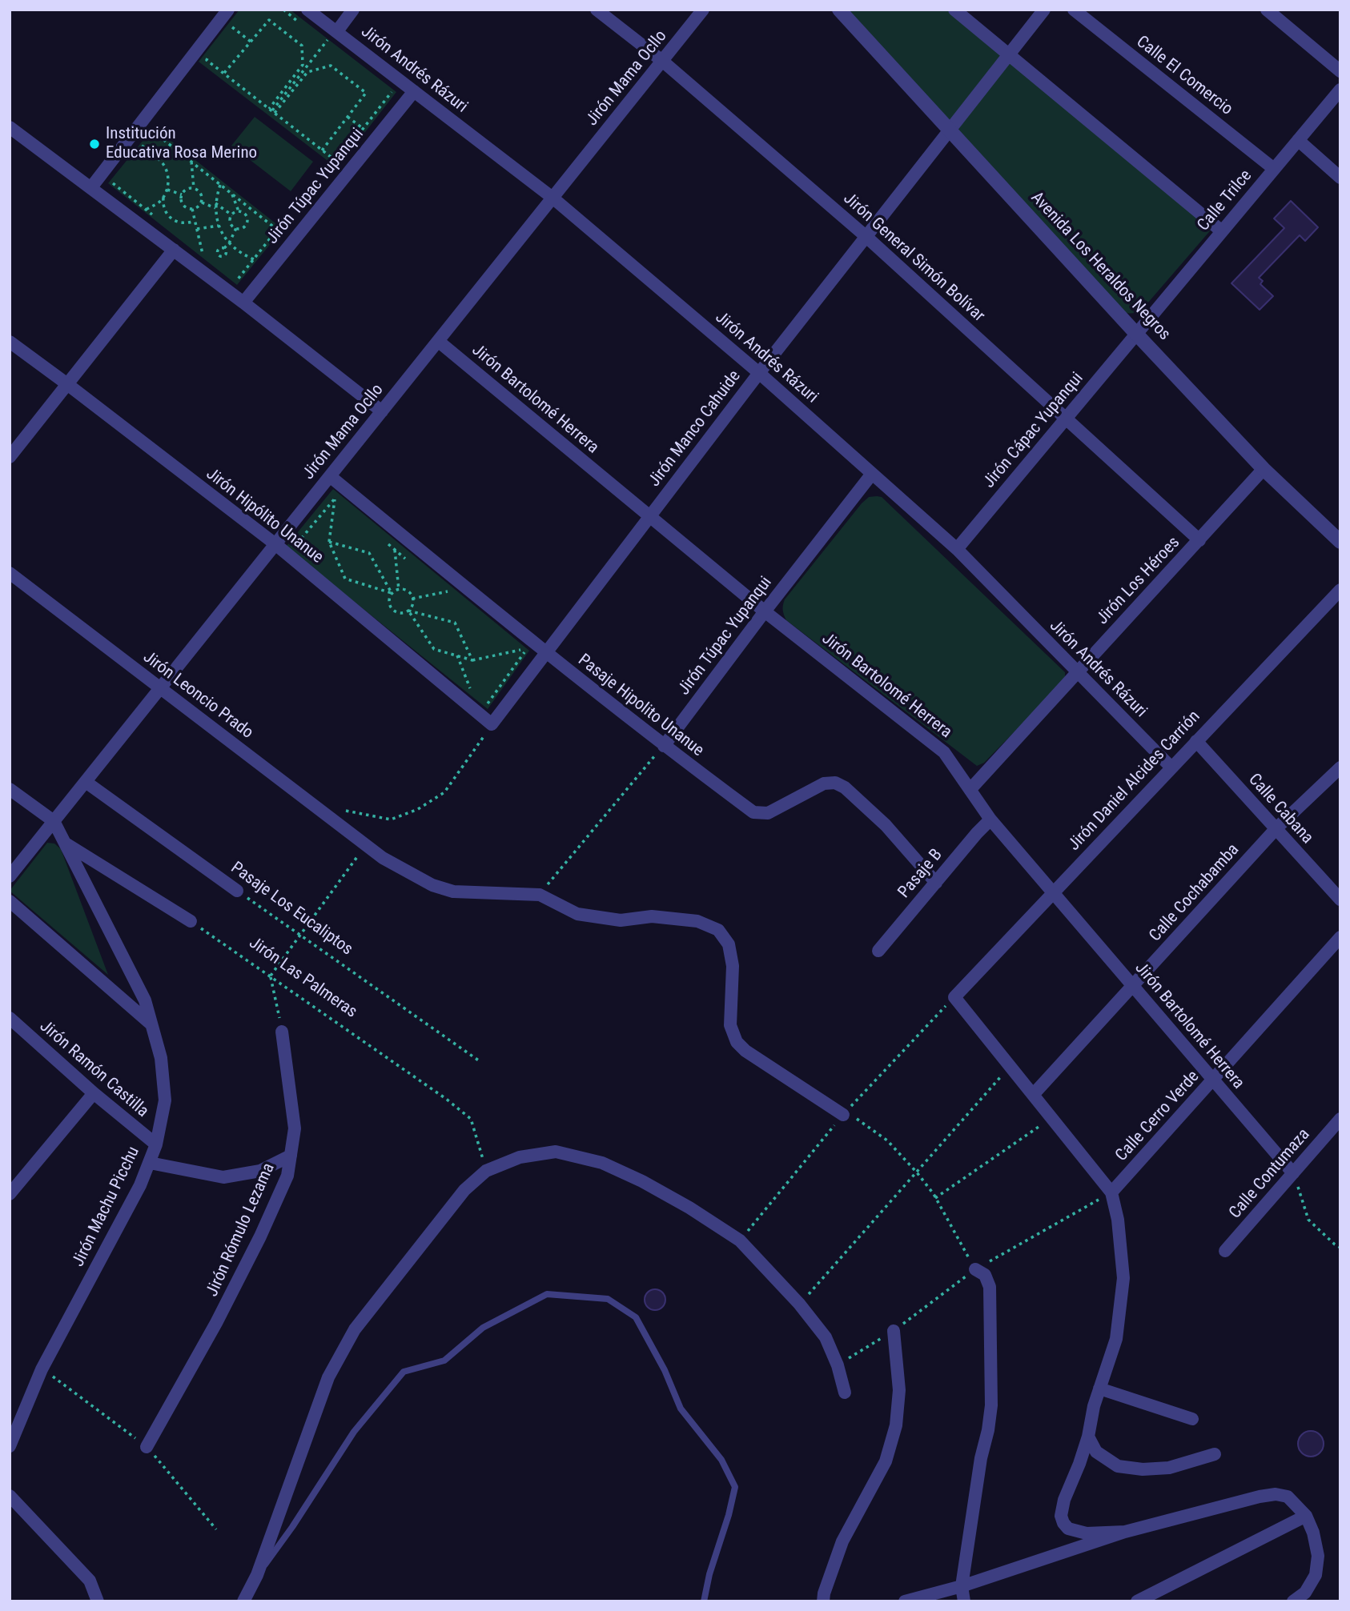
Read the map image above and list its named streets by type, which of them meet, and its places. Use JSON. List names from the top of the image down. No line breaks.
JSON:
{"streets":{"street":["Jirón Andrés Rázuri","Calle El Comercio","Jirón Mama Ocllo","Jirón Túpac Yupanqui","Calle Trilce","Jirón General Simón Bolívar","Avenida Los Heraldos Negros","Jirón Bartolomé Herrera","Jirón Manco Cahuide","Jirón Cápac Yupanqui","Jirón Hipólito Unanue","Jirón Los Héroes","Jirón Leoncio Prado","Pasaje Hipolito Unanue","Jirón Daniel Alcides Carrión","Calle Cabana","Pasaje B","Calle Cochabamba","Pasaje Los Eucaliptos","Jirón Ramón Castilla","Calle Cerro Verde","Calle Contumaza","Jirón Machu Picchu","Jirón Rómulo Lezama"],"path":["Jirón Las Palmeras"]},"crossings":[["Jirón Andrés Rázuri","Jirón Mama Ocllo"],["Jirón Andrés Rázuri","Jirón Túpac Yupanqui"],["Jirón Andrés Rázuri","Jirón Manco Cahuide"],["Jirón Andrés Rázuri","Jirón Cápac Yupanqui"],["Jirón Andrés Rázuri","Jirón Los Héroes"],["Jirón Andrés Rázuri","Jirón Daniel Alcides Carrión"],["Calle El Comercio","Calle Trilce"],["Jirón Mama Ocllo","Jirón General Simón Bolívar"],["Jirón Mama Ocllo","Jirón Bartolomé Herrera"],["Jirón Mama Ocllo","Jirón Hipólito Unanue"],["Jirón Mama Ocllo","Jirón Leoncio Prado"],["Jirón Mama Ocllo","Pasaje Hipolito Unanue"],["Jirón Mama Ocllo","Pasaje Los Eucaliptos"],["Jirón Mama Ocllo","Jirón Machu Picchu"],["Jirón Túpac Yupanqui","Jirón Bartolomé Herrera"],["Jirón Túpac Yupanqui","Pasaje Hipolito Unanue"],["Calle Trilce","Avenida Los Heraldos Negros"],["Calle Trilce","Jirón Cápac Yupanqui"],["Jirón General Simón Bolívar","Jirón Manco Cahuide"],["Jirón General Simón Bolívar","Jirón Cápac Yupanqui"],["Jirón General Simón Bolívar","Jirón Los Héroes"],["Avenida Los Heraldos Negros","Jirón Manco Cahuide"],["Avenida Los Heraldos Negros","Jirón Cápac Yupanqui"],["Avenida Los Heraldos Negros","Jirón Los Héroes"],["Jirón Bartolomé Herrera","Jirón Manco Cahuide"],["Jirón Bartolomé Herrera","Jirón Los Héroes"],["Jirón Bartolomé Herrera","Jirón Daniel Alcides Carrión"],["Jirón Bartolomé Herrera","Pasaje B"],["Jirón Bartolomé Herrera","Calle Cochabamba"],["Jirón Bartolomé Herrera","Calle Cerro Verde"],["Jirón Bartolomé Herrera","Calle Contumaza"],["Jirón Manco Cahuide","Jirón Hipólito Unanue"],["Jirón Manco Cahuide","Pasaje Hipolito Unanue"],["Pasaje Hipolito Unanue","Pasaje B"],["Jirón Daniel Alcides Carrión","Calle Cabana"],["Calle Cabana","Calle Cochabamba"],["Jirón Ramón Castilla","Jirón Machu Picchu"]],"places":["Institución Educativa Rosa Merino"]}
